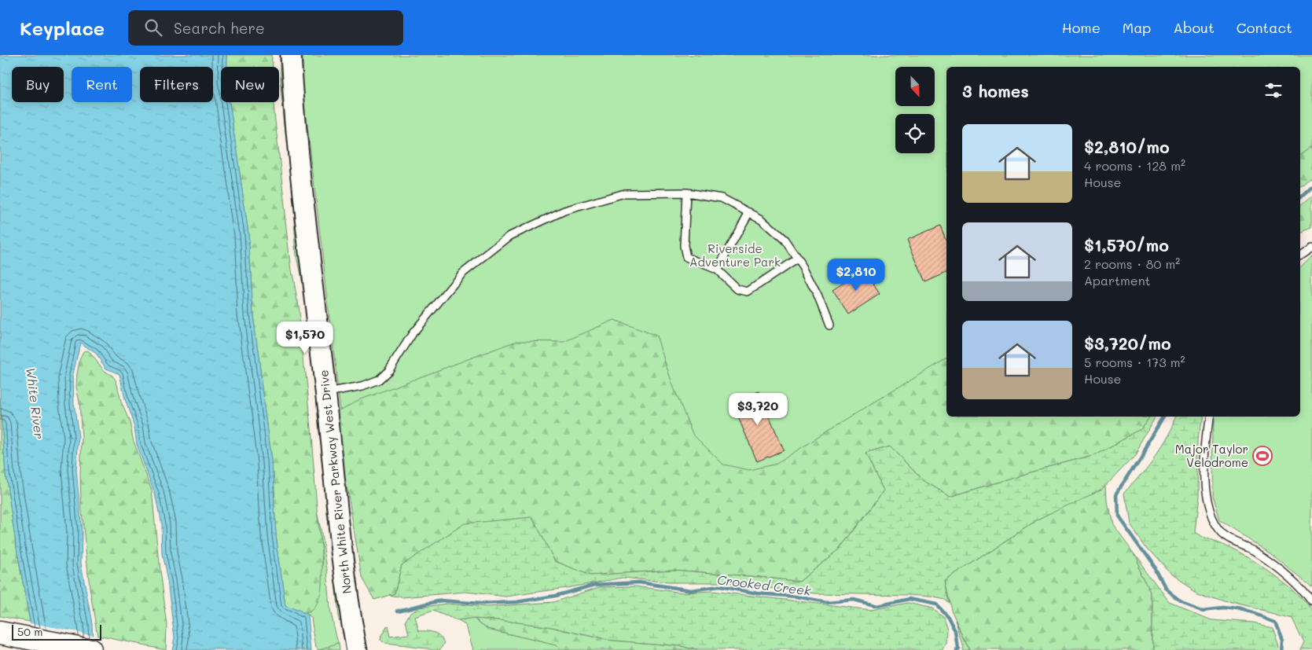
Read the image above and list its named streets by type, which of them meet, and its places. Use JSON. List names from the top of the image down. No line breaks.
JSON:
{"streets":{"street":["North White River Parkway West Drive"]},"water":["White River","Crooked Creek"],"parks":["Riverside Adventure Park"],"places":{"sports":["Major Taylor Velodrome"]},"scale_bar":"50 m","north":"bottom","page":{"header":"Keyplace","search":"Search here","nav":["Home","Map","About","Contact"],"chip":["Buy","Rent","Filters","New"],"heading":"3 homes","list":[{"name":"$2,810/mo","note":"4 rooms · 128 m² · House"},{"name":"$1,570/mo","note":"2 rooms · 80 m² · Apartment"},{"name":"$3,720/mo","note":"5 rooms · 173 m² · House"}],"price":["$2,810","$1,570","$3,720"],"scale":"50 m"}}
